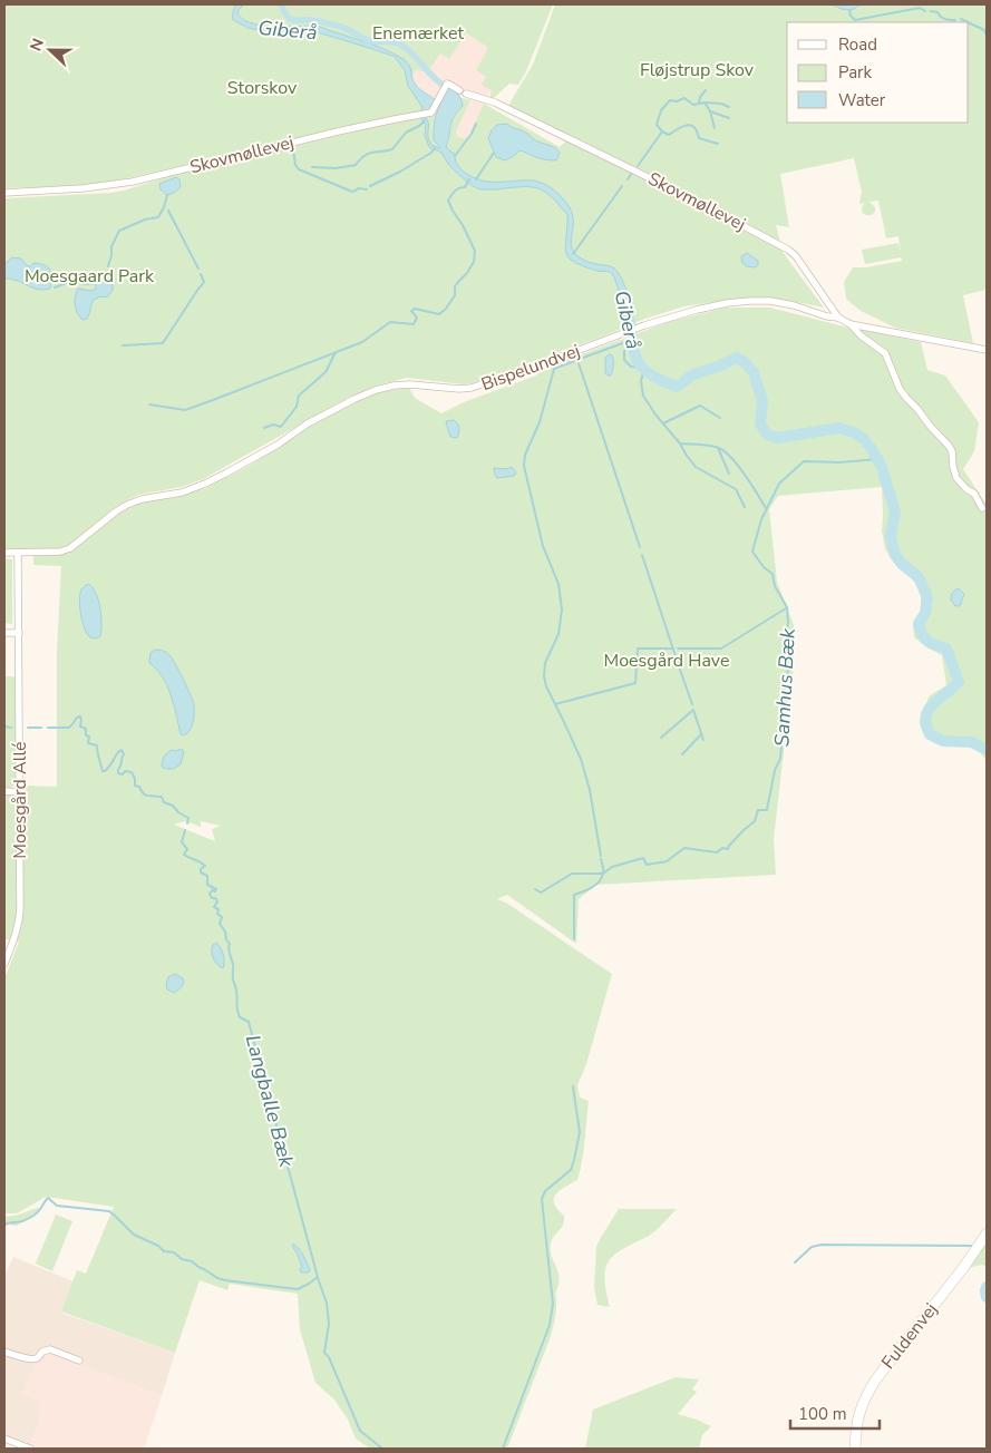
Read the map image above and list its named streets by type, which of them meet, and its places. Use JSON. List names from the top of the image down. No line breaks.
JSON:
{"streets":{"street":["Skovmøllevej","Bispelundvej","Moesgård Allé","Fuldenvej"]},"crossings":[["Skovmøllevej","Bispelundvej"],["Bispelundvej","Moesgård Allé"]],"water":["Giberå","Samhus Bæk","Langballe Bæk"],"parks":["Enemærket","Fløjstrup Skov","Storskov","Moesgaard Park","Moesgård Have"],"legend":["Road","Park","Water"],"scale_bar":"100 m","north":"left"}
